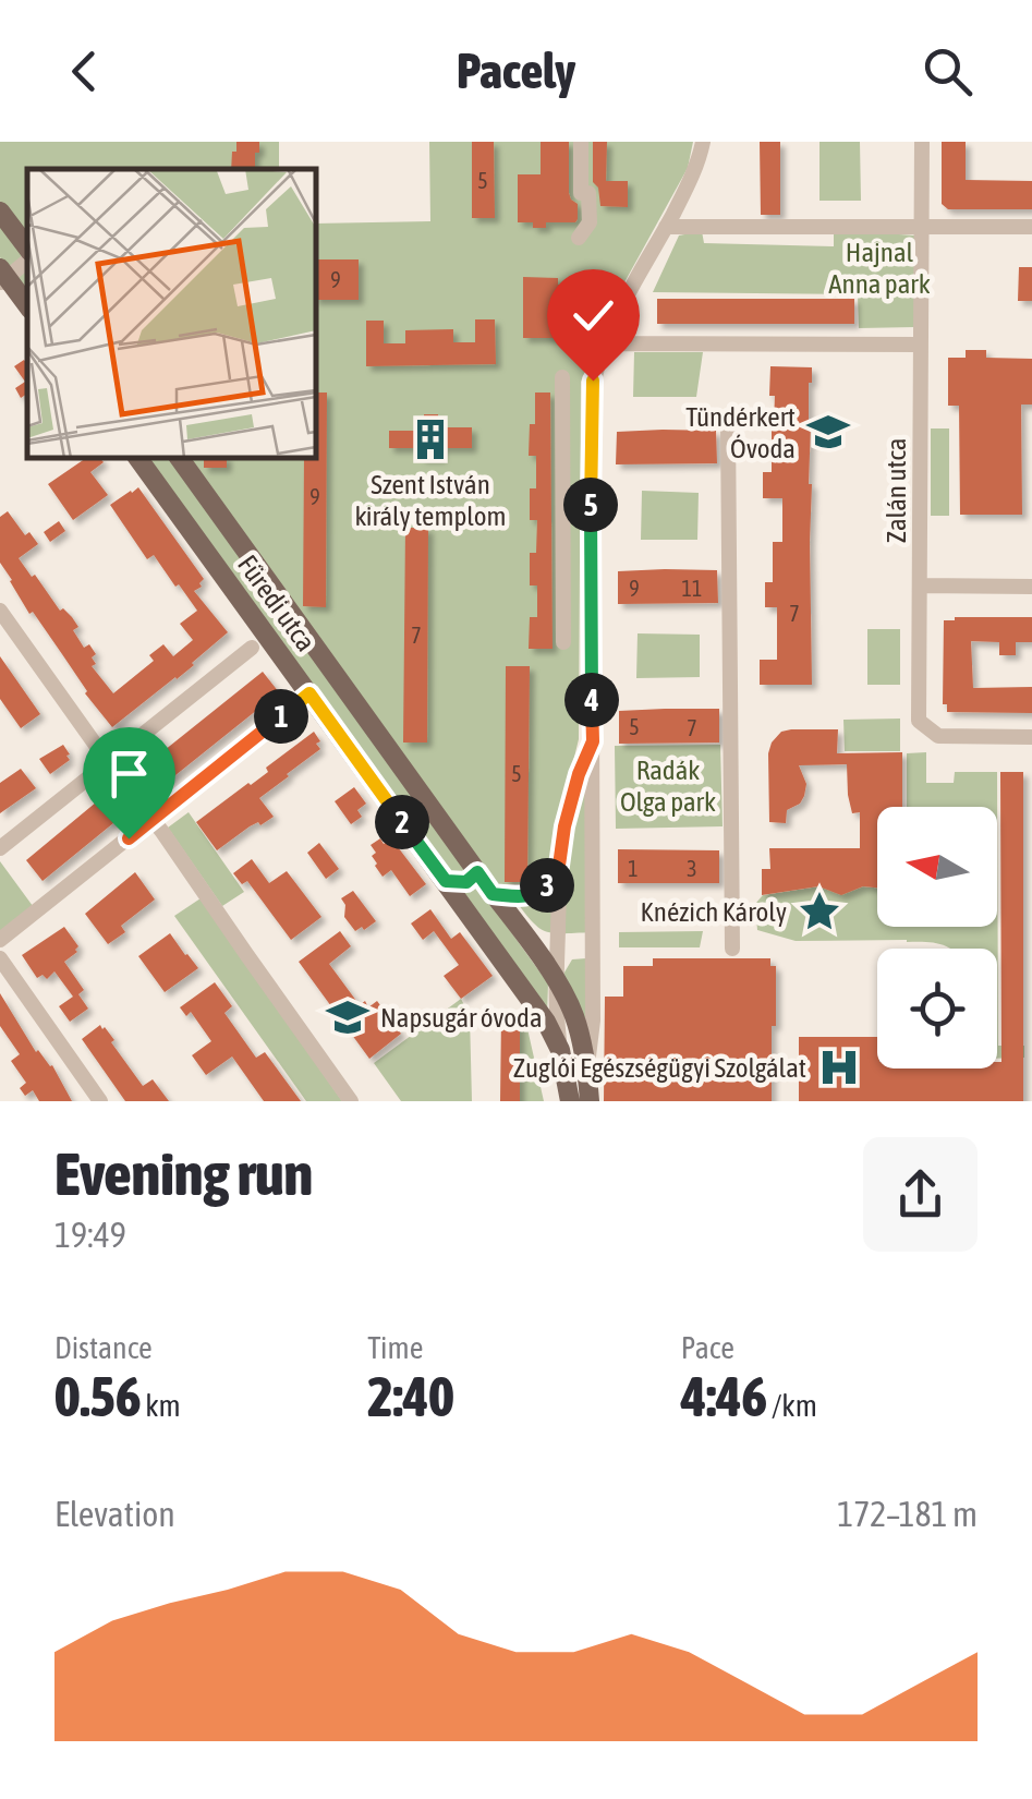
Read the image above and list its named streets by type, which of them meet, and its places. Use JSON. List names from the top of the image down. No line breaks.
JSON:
{"streets":{"main road":["Füredi utca"],"street":["Zalán utca"]},"parks":["Hajnal Anna park","Radák Olga park"],"places":{"school or university":["Tündérkert Óvoda","Napsugár óvoda"],"building":["Szent István király templom"],"place":["Knézich Károly"],"hospital":["Zuglói Egészségügyi Szolgálat"]},"house_numbers":["5","9","9","9","11","7","7","5","7","5","1","3"],"north":"left","page":{"header":"Pacely","pins":["5","4","1","2","3"],"heading":["Evening run","19:49"],"stats":[["Distance","0.56 km"],["Time","2:40"],["Pace","4:46 /km"]],"chart":["Elevation","172–181 m"]}}
